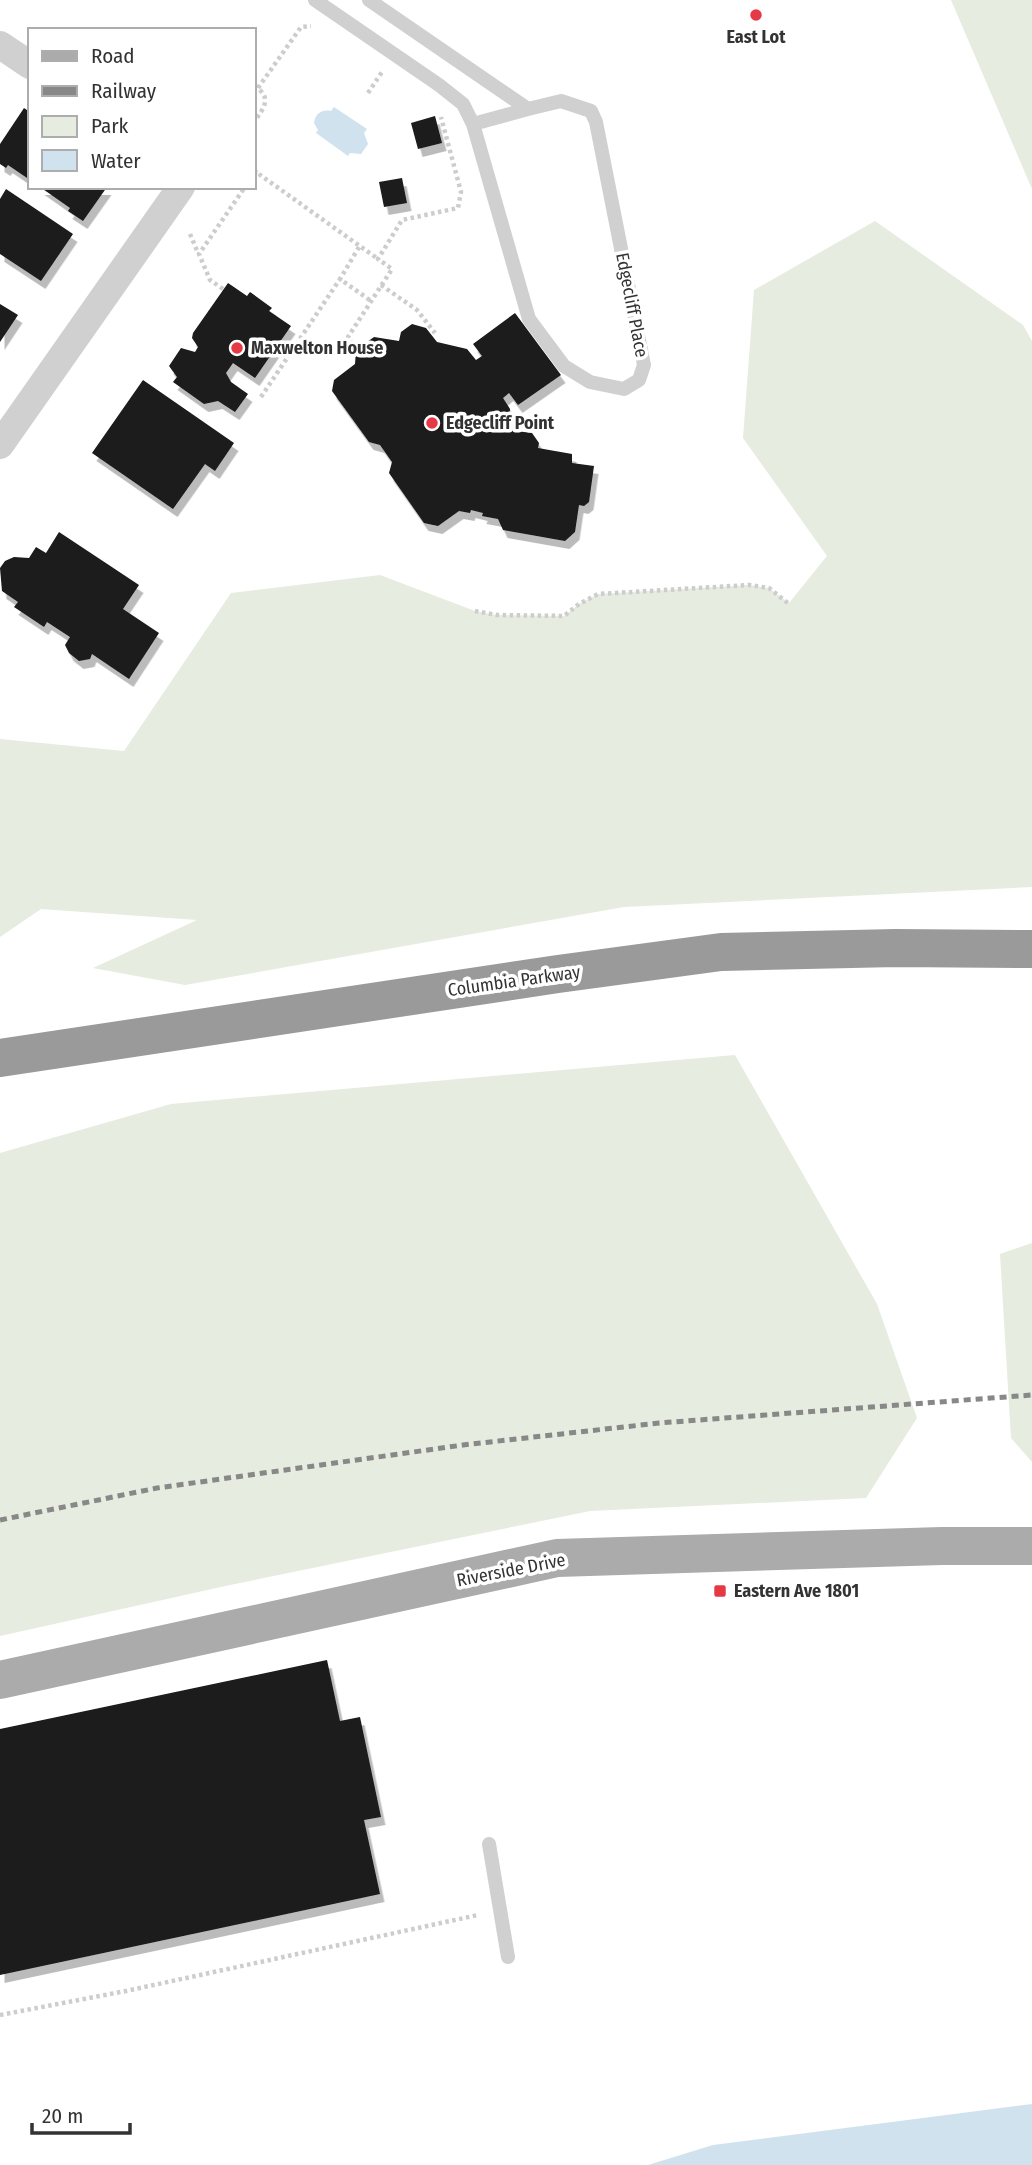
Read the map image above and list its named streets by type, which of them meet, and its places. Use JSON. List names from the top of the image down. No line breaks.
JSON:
{"streets":{"highway":["Columbia Parkway"],"main road":["Riverside Drive"],"lane":["Edgecliff Place"]},"places":{"other":["East Lot","Maxwelton House","Edgecliff Point"],"transit":["Eastern Ave 1801"]},"legend":["Road","Railway","Park","Water"],"scale_bar":"20 m"}
